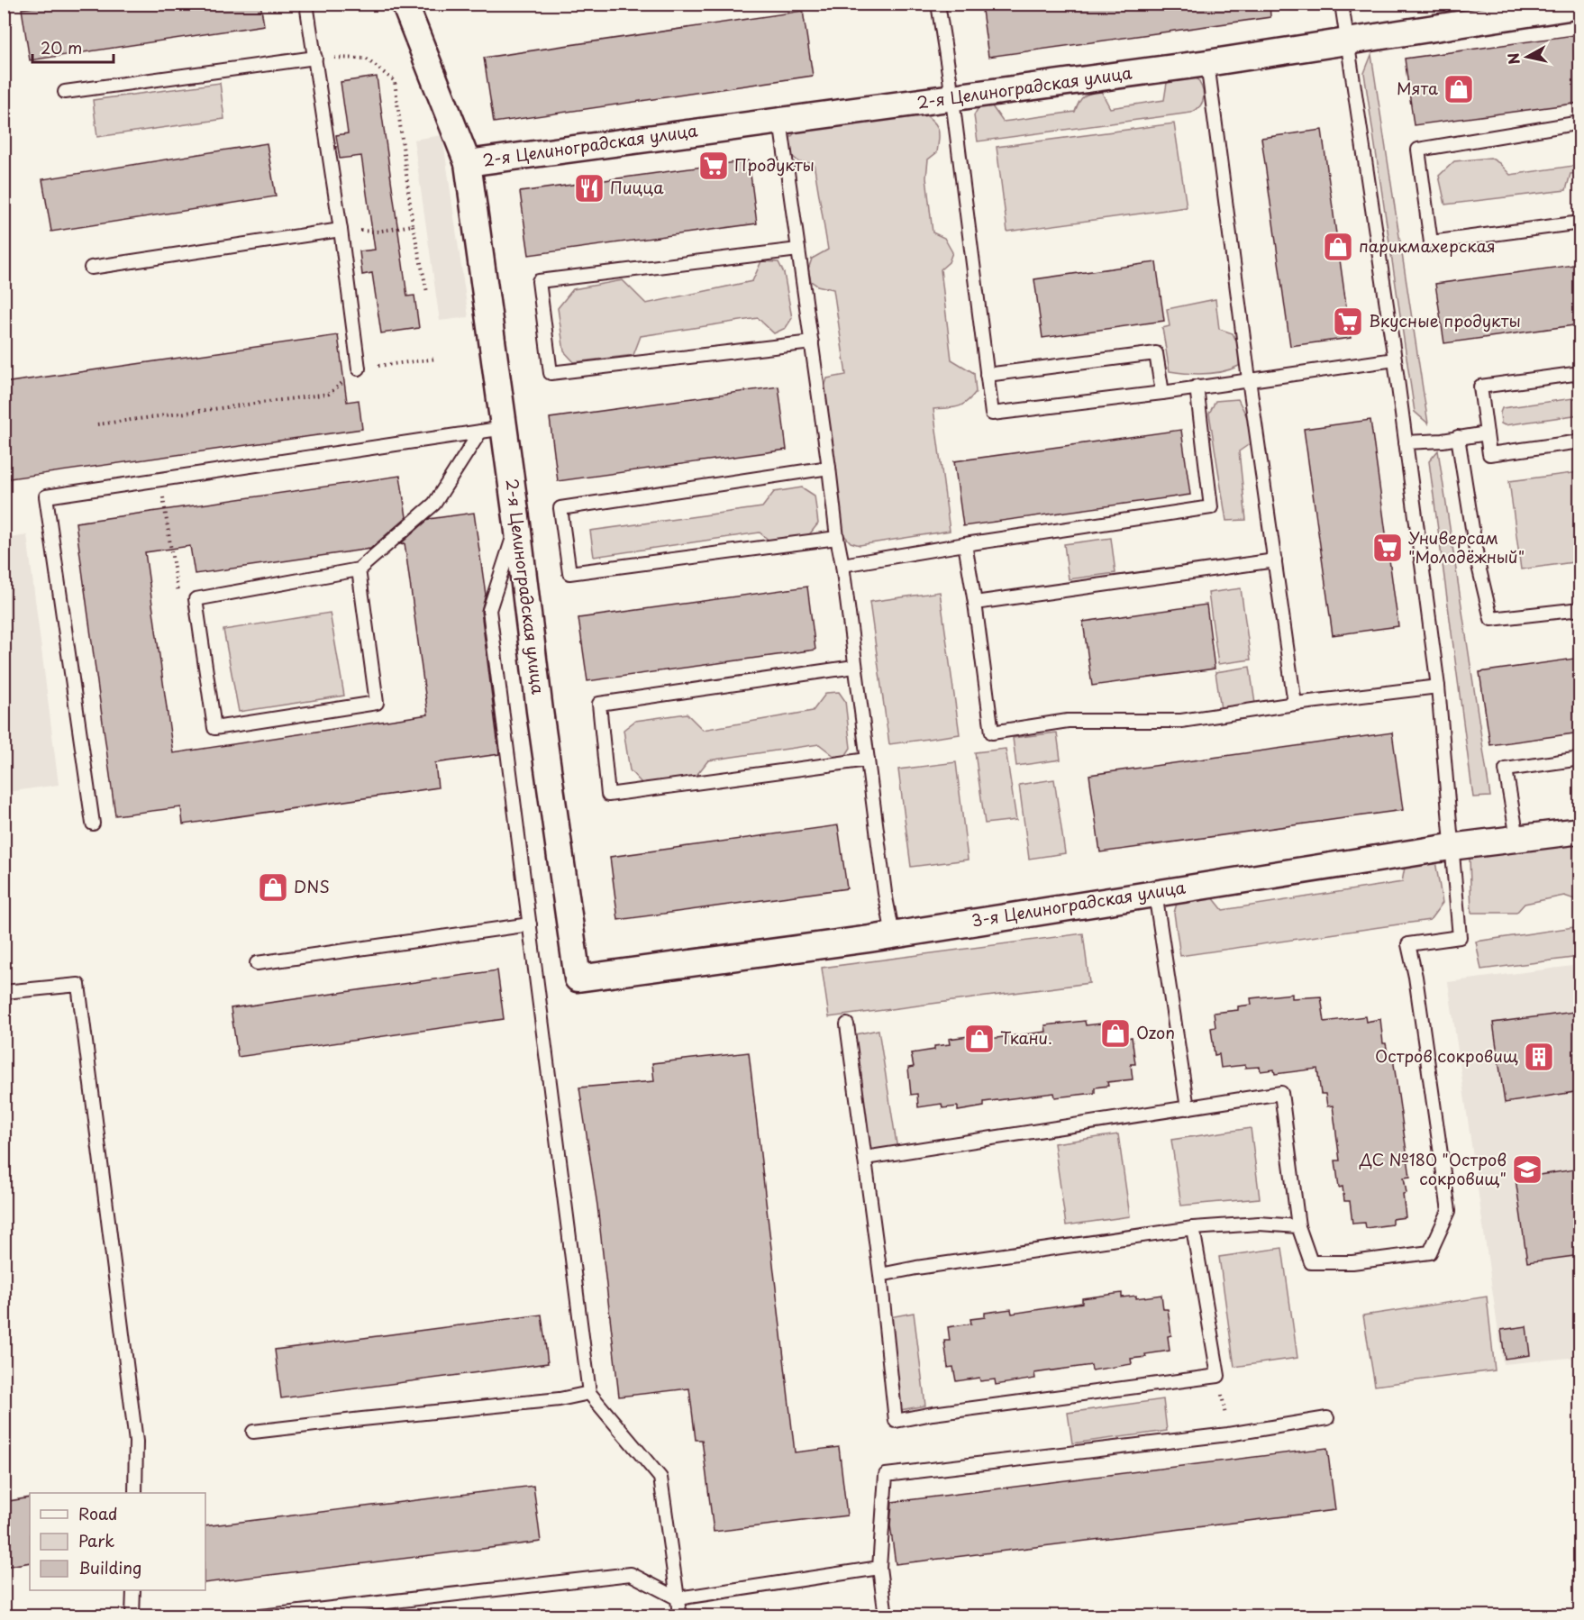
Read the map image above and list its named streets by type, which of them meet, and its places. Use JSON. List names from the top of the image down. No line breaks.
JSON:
{"streets":{"street":["2-я Целиноградская улица","3-я Целиноградская улица"]},"crossings":[["2-я Целиноградская улица","3-я Целиноградская улица"]],"places":{"shop":["Мята","парикмахерская","DNS","Ozon","Ткани."],"supermarket":["Продукты","Вкусные продукты","Универсам \"Молодёжный\""],"restaurant":["Пицца"],"building":["Остров сокровищ"],"school or university":["ДС №180 \"Остров сокровищ\""]},"legend":["Road","Park","Building"],"scale_bar":"20 m","north":"left"}
